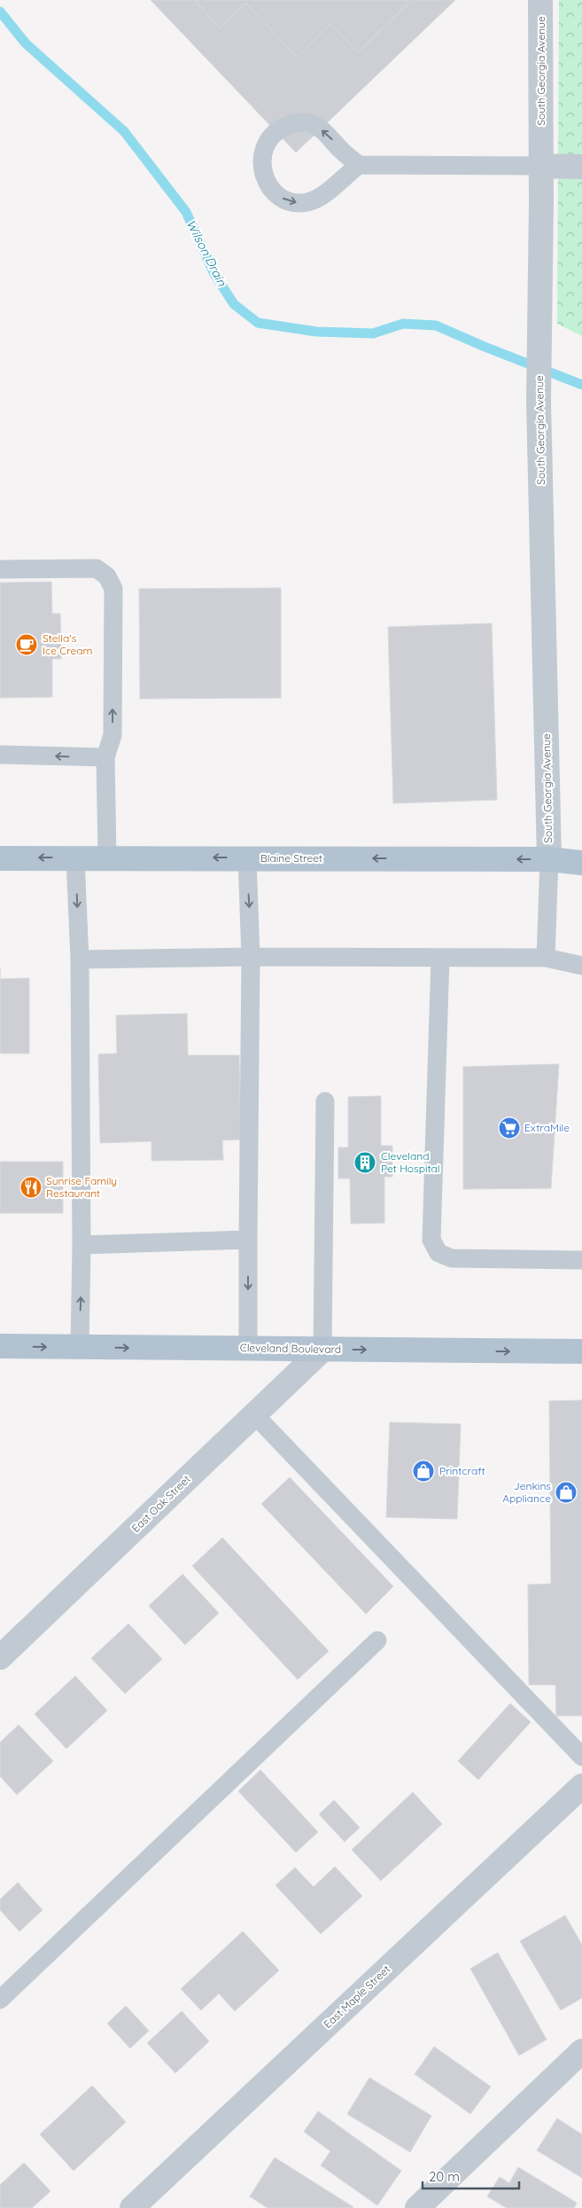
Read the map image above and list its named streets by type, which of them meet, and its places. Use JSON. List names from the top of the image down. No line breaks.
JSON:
{"streets":{"main road":["Blaine Street","Cleveland Boulevard"],"street":["South Georgia Avenue","East Oak Street","East Maple Street"]},"crossings":[["South Georgia Avenue","Blaine Street"],["Cleveland Boulevard","East Oak Street"]],"one_way":["Blaine Street","Cleveland Boulevard"],"water":["Wilson Drain"],"places":{"cafe":["Stella's Ice Cream"],"supermarket":["ExtraMile"],"building":["Cleveland Pet Hospital"],"restaurant":["Sunrise Family Restaurant"],"shop":["Printcraft","Jenkins Appliance"]},"scale_bar":"20 m"}
